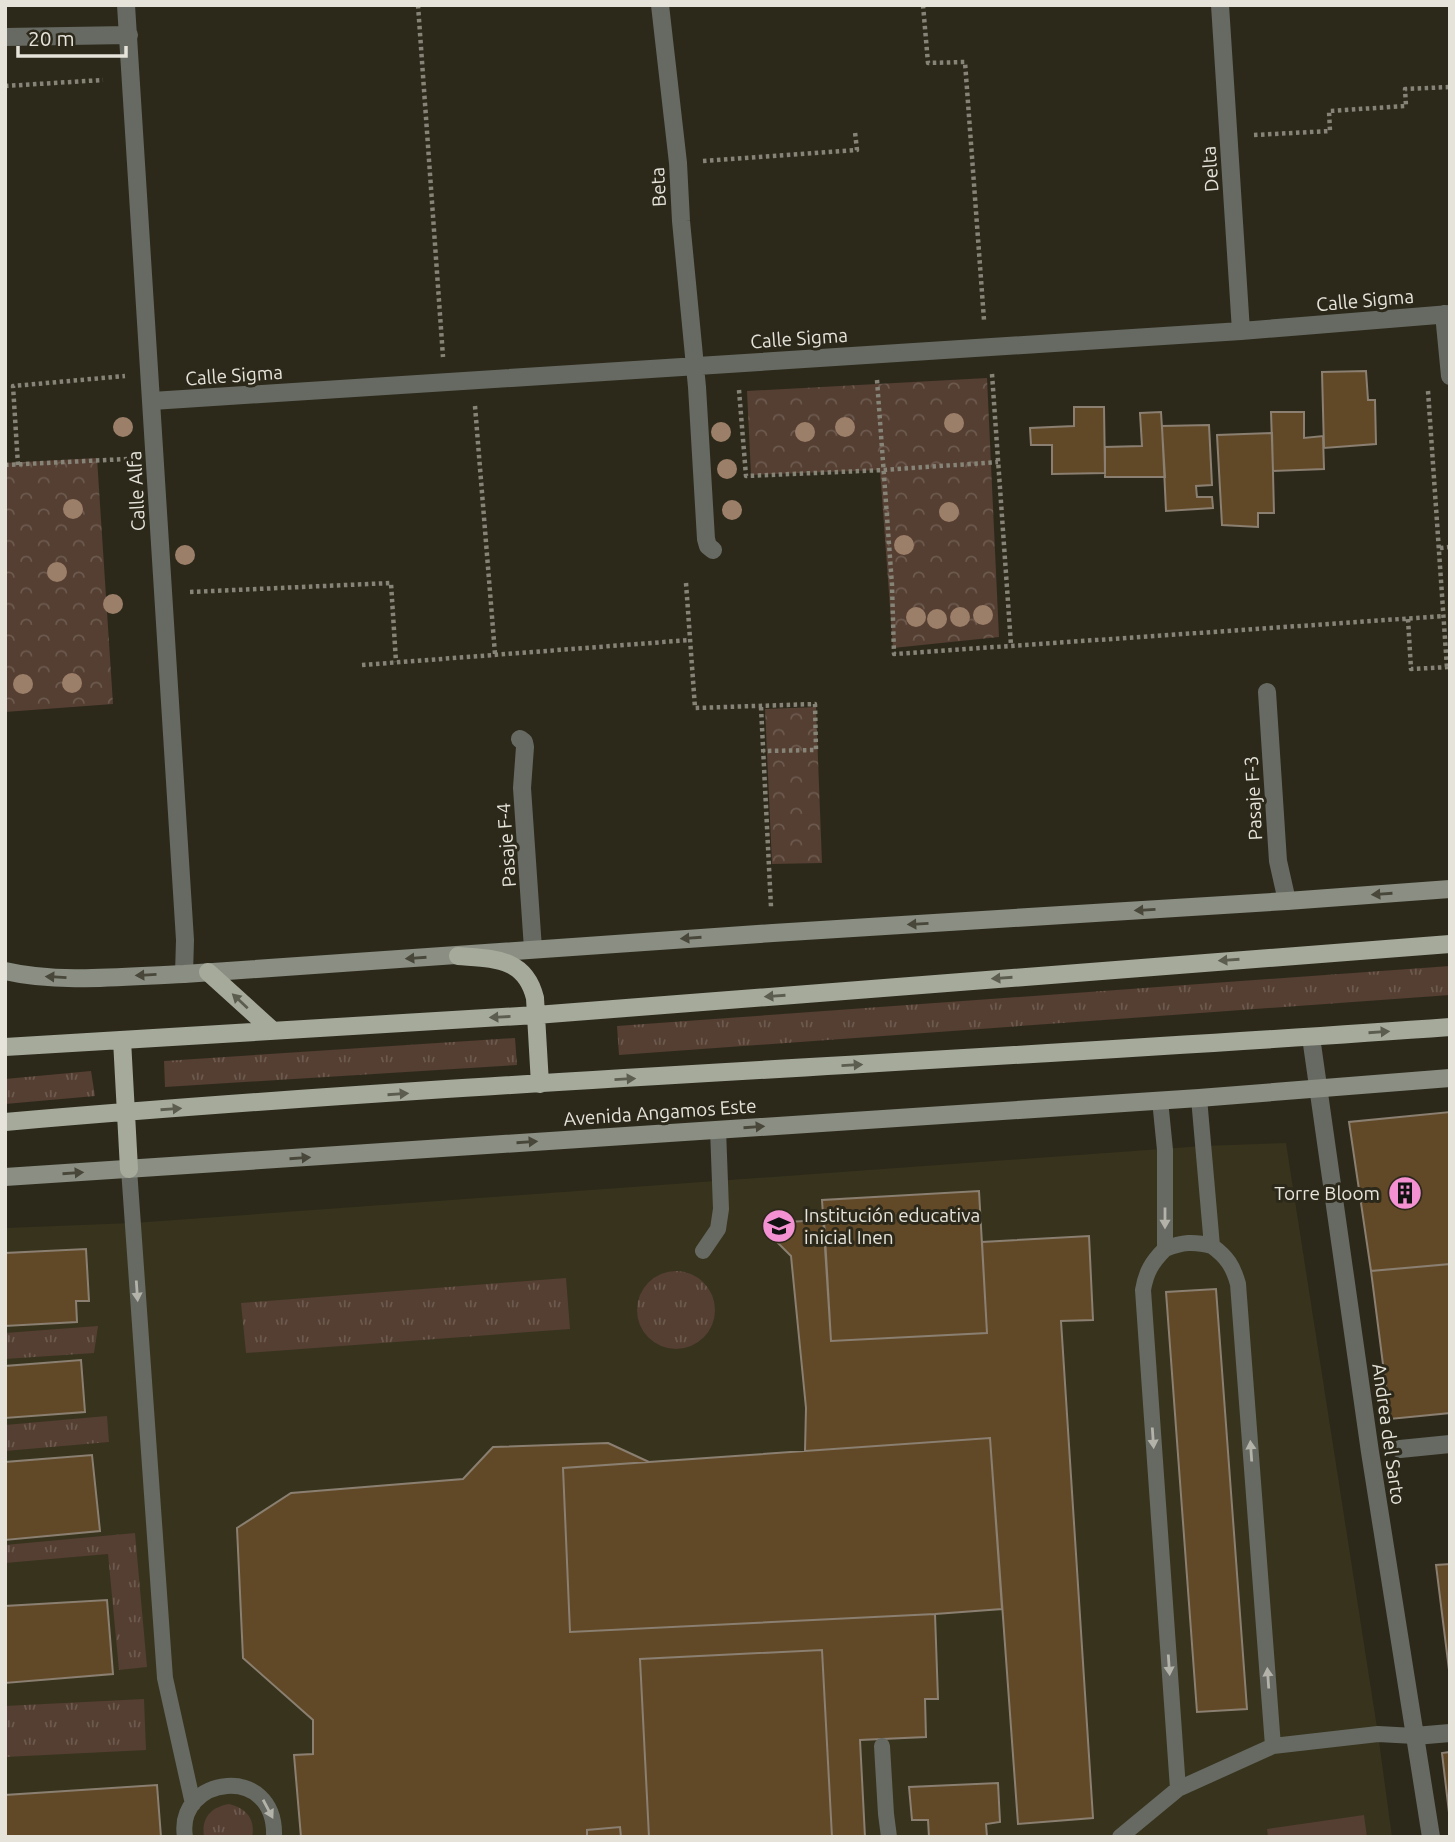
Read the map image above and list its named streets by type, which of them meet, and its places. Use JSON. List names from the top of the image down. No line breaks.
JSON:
{"streets":{"main road":["Avenida Angamos Este"],"street":["Delta","Beta","Calle Sigma","Calle Alfa","Pasaje F-3","Pasaje F-4","Andrea del Sarto"]},"crossings":[["Delta","Calle Sigma"],["Beta","Calle Sigma"],["Calle Sigma","Calle Alfa"],["Avenida Angamos Este","Andrea del Sarto"]],"places":{"building":["Torre Bloom"],"school or university":["Institución educativa inicial Inen"]},"scale_bar":"20 m"}
